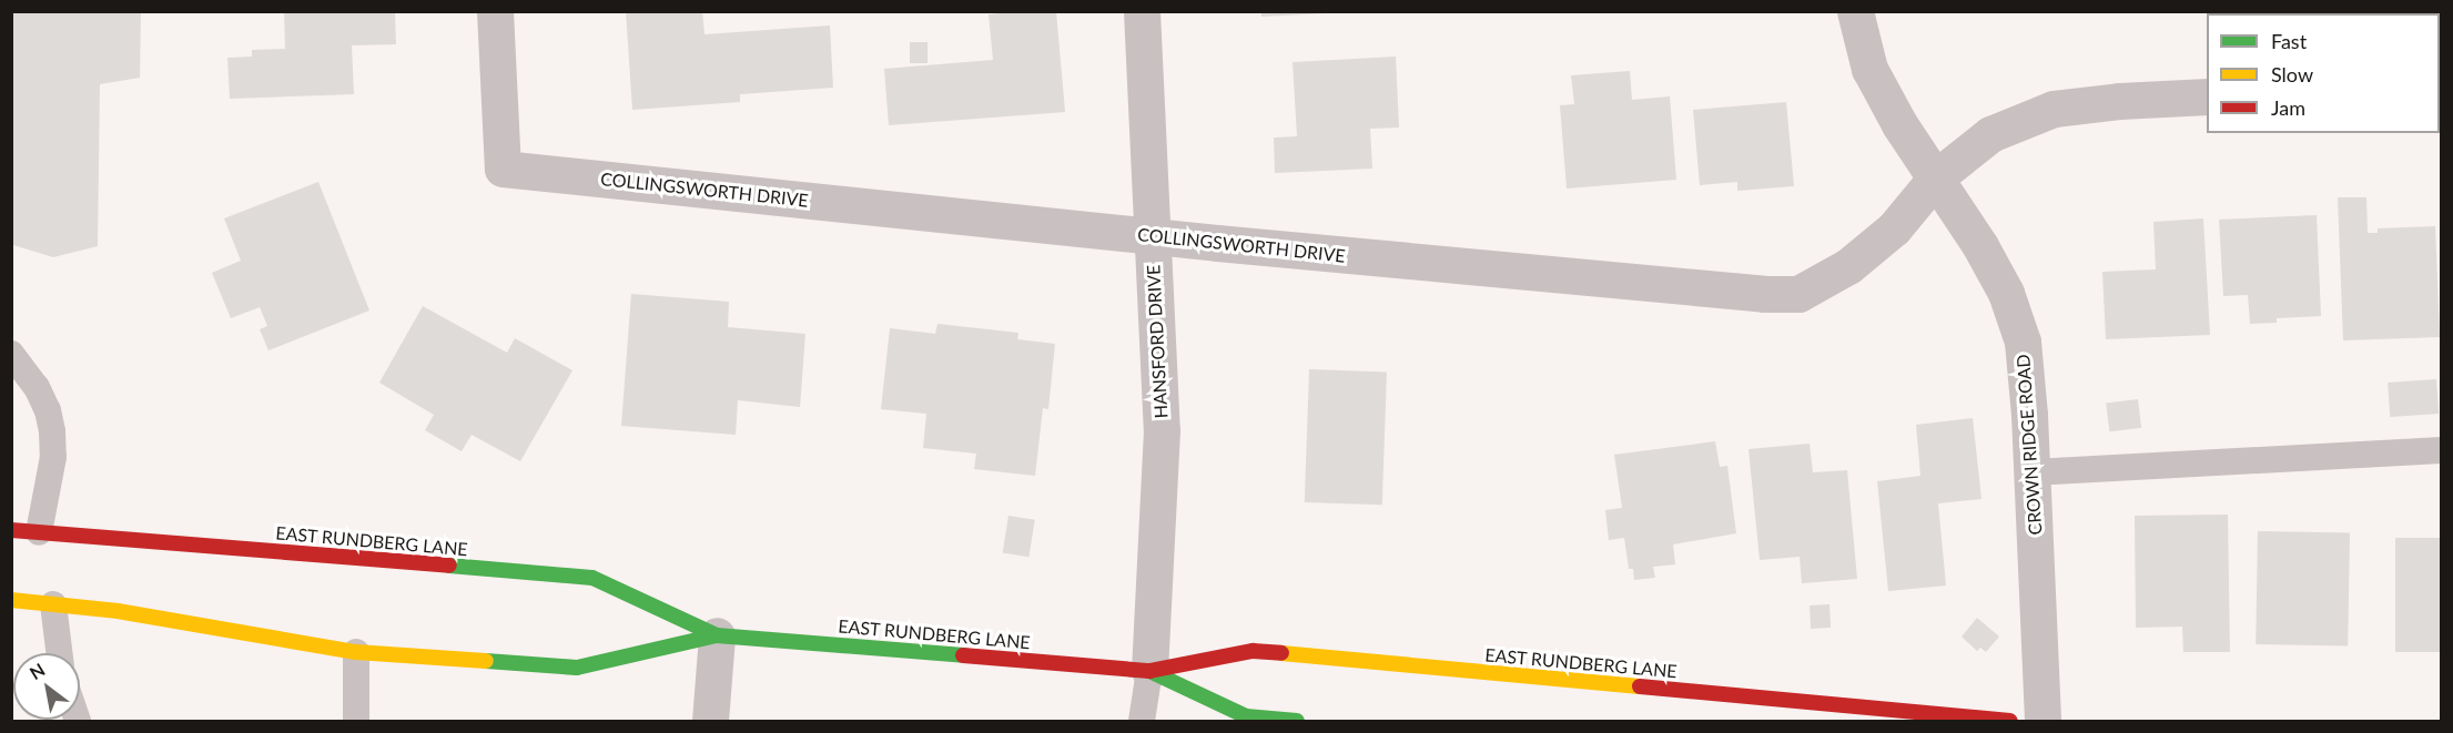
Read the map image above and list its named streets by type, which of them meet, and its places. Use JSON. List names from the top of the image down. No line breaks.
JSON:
{"streets":{"main road":["EAST RUNDBERG LANE"],"street":["COLLINGSWORTH DRIVE","HANSFORD DRIVE","CROWN RIDGE ROAD"]},"crossings":[["COLLINGSWORTH DRIVE","HANSFORD DRIVE"],["COLLINGSWORTH DRIVE","CROWN RIDGE ROAD"],["HANSFORD DRIVE","EAST RUNDBERG LANE"]],"legend":["Fast","Slow","Jam"],"north":"top left"}
